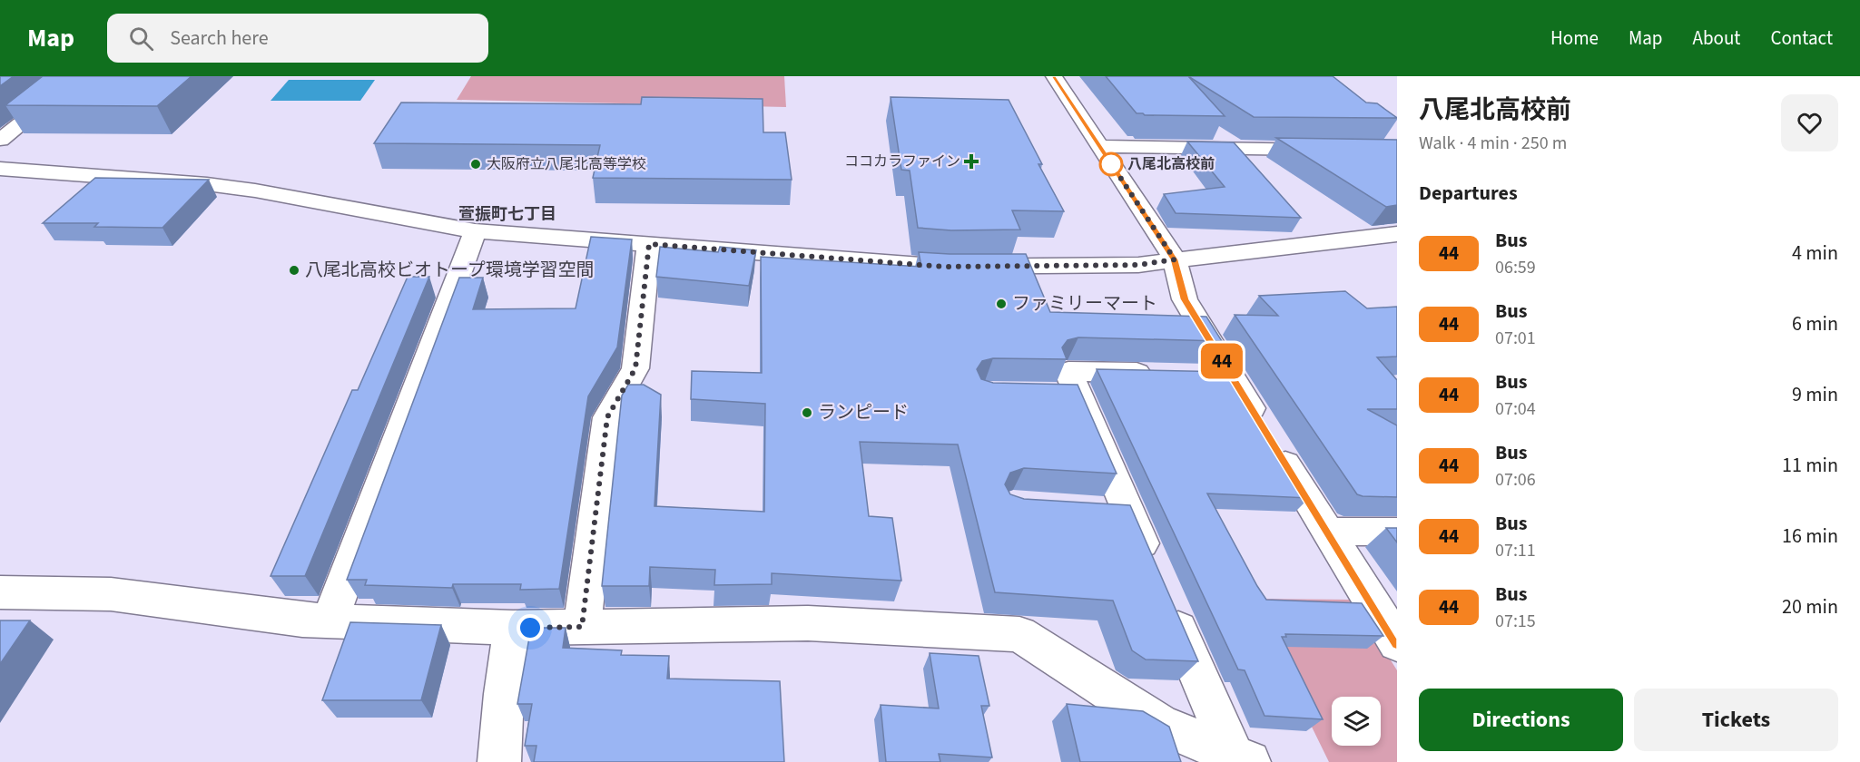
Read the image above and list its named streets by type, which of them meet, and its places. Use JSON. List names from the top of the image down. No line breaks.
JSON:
{"districts":["萱振町七丁目"],"places":{"health":["ココカラファイン"],"other":["大阪府立八尾北高等学校","八尾北高校前","八尾北高校ビオトープ環境学習空間","ファミリーマート","ランピード"]},"lines":["bus line 44"],"page":{"header":"Map","search":"Search here","nav":["Home","Map","About","Contact"],"on_map":"44","heading":[["八尾北高校前","Walk · 4 min · 250 m"],"Departures"],"list":[{"mark":"44","name":"Bus","note":"06:59","value":"4 min"},{"mark":"44","name":"Bus","note":"07:01","value":"6 min"},{"mark":"44","name":"Bus","note":"07:04","value":"9 min"},{"mark":"44","name":"Bus","note":"07:06","value":"11 min"},{"mark":"44","name":"Bus","note":"07:11","value":"16 min"},{"mark":"44","name":"Bus","note":"07:15","value":"20 min"}],"buttons":["Directions","Tickets"]}}
